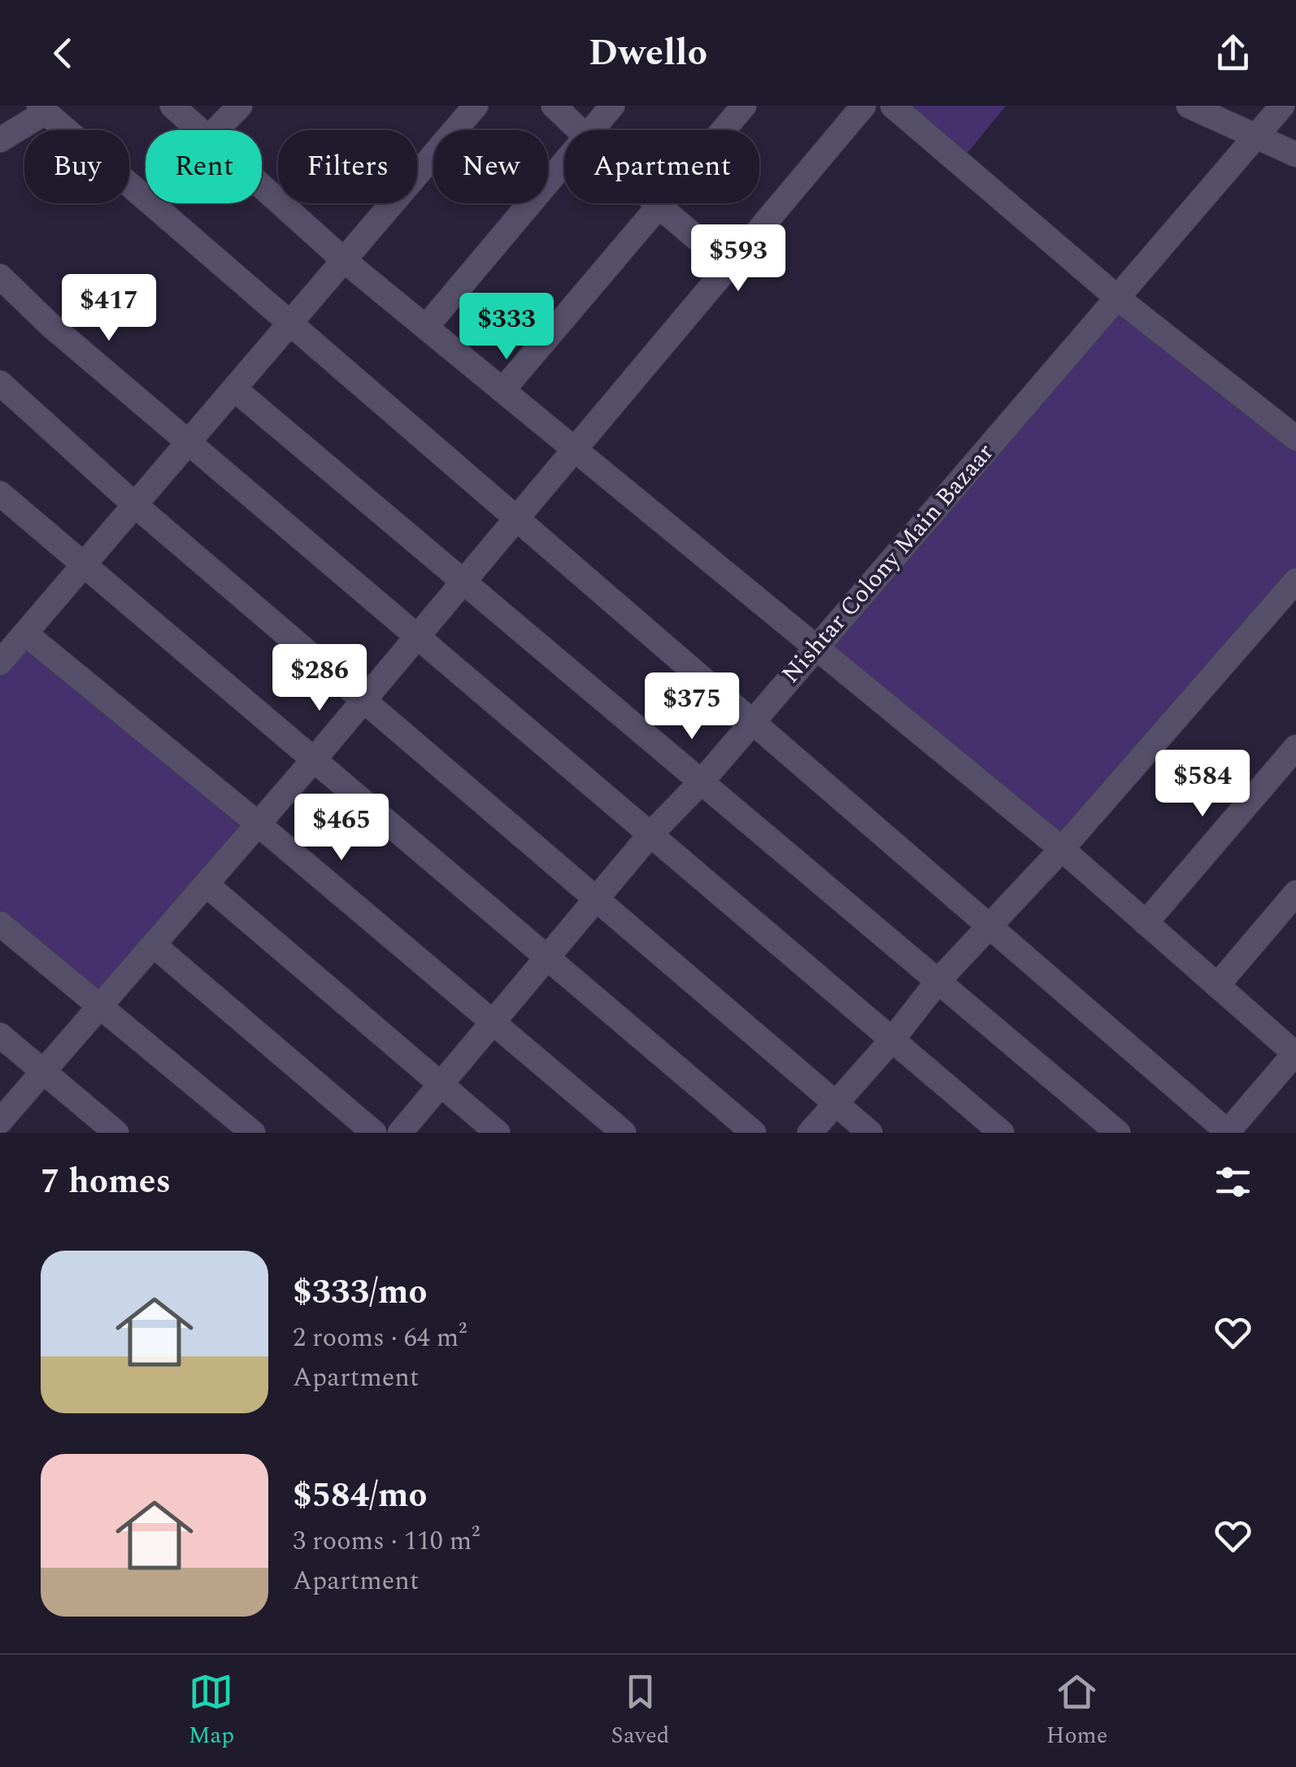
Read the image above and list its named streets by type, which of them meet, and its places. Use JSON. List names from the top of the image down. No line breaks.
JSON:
{"streets":{"street":["Nishtar Colony Main Bazaar"]},"page":{"header":"Dwello","chip":["Buy","Rent","Filters","New","Apartment"],"price":["$593","$417","$333","$286","$375","$584","$465"],"heading":"7 homes","list":[{"name":"$333/mo","note":"2 rooms · 64 m² · Apartment"},{"name":"$584/mo","note":"3 rooms · 110 m² · Apartment"}],"tabs":["Map","Saved","Home"]}}
